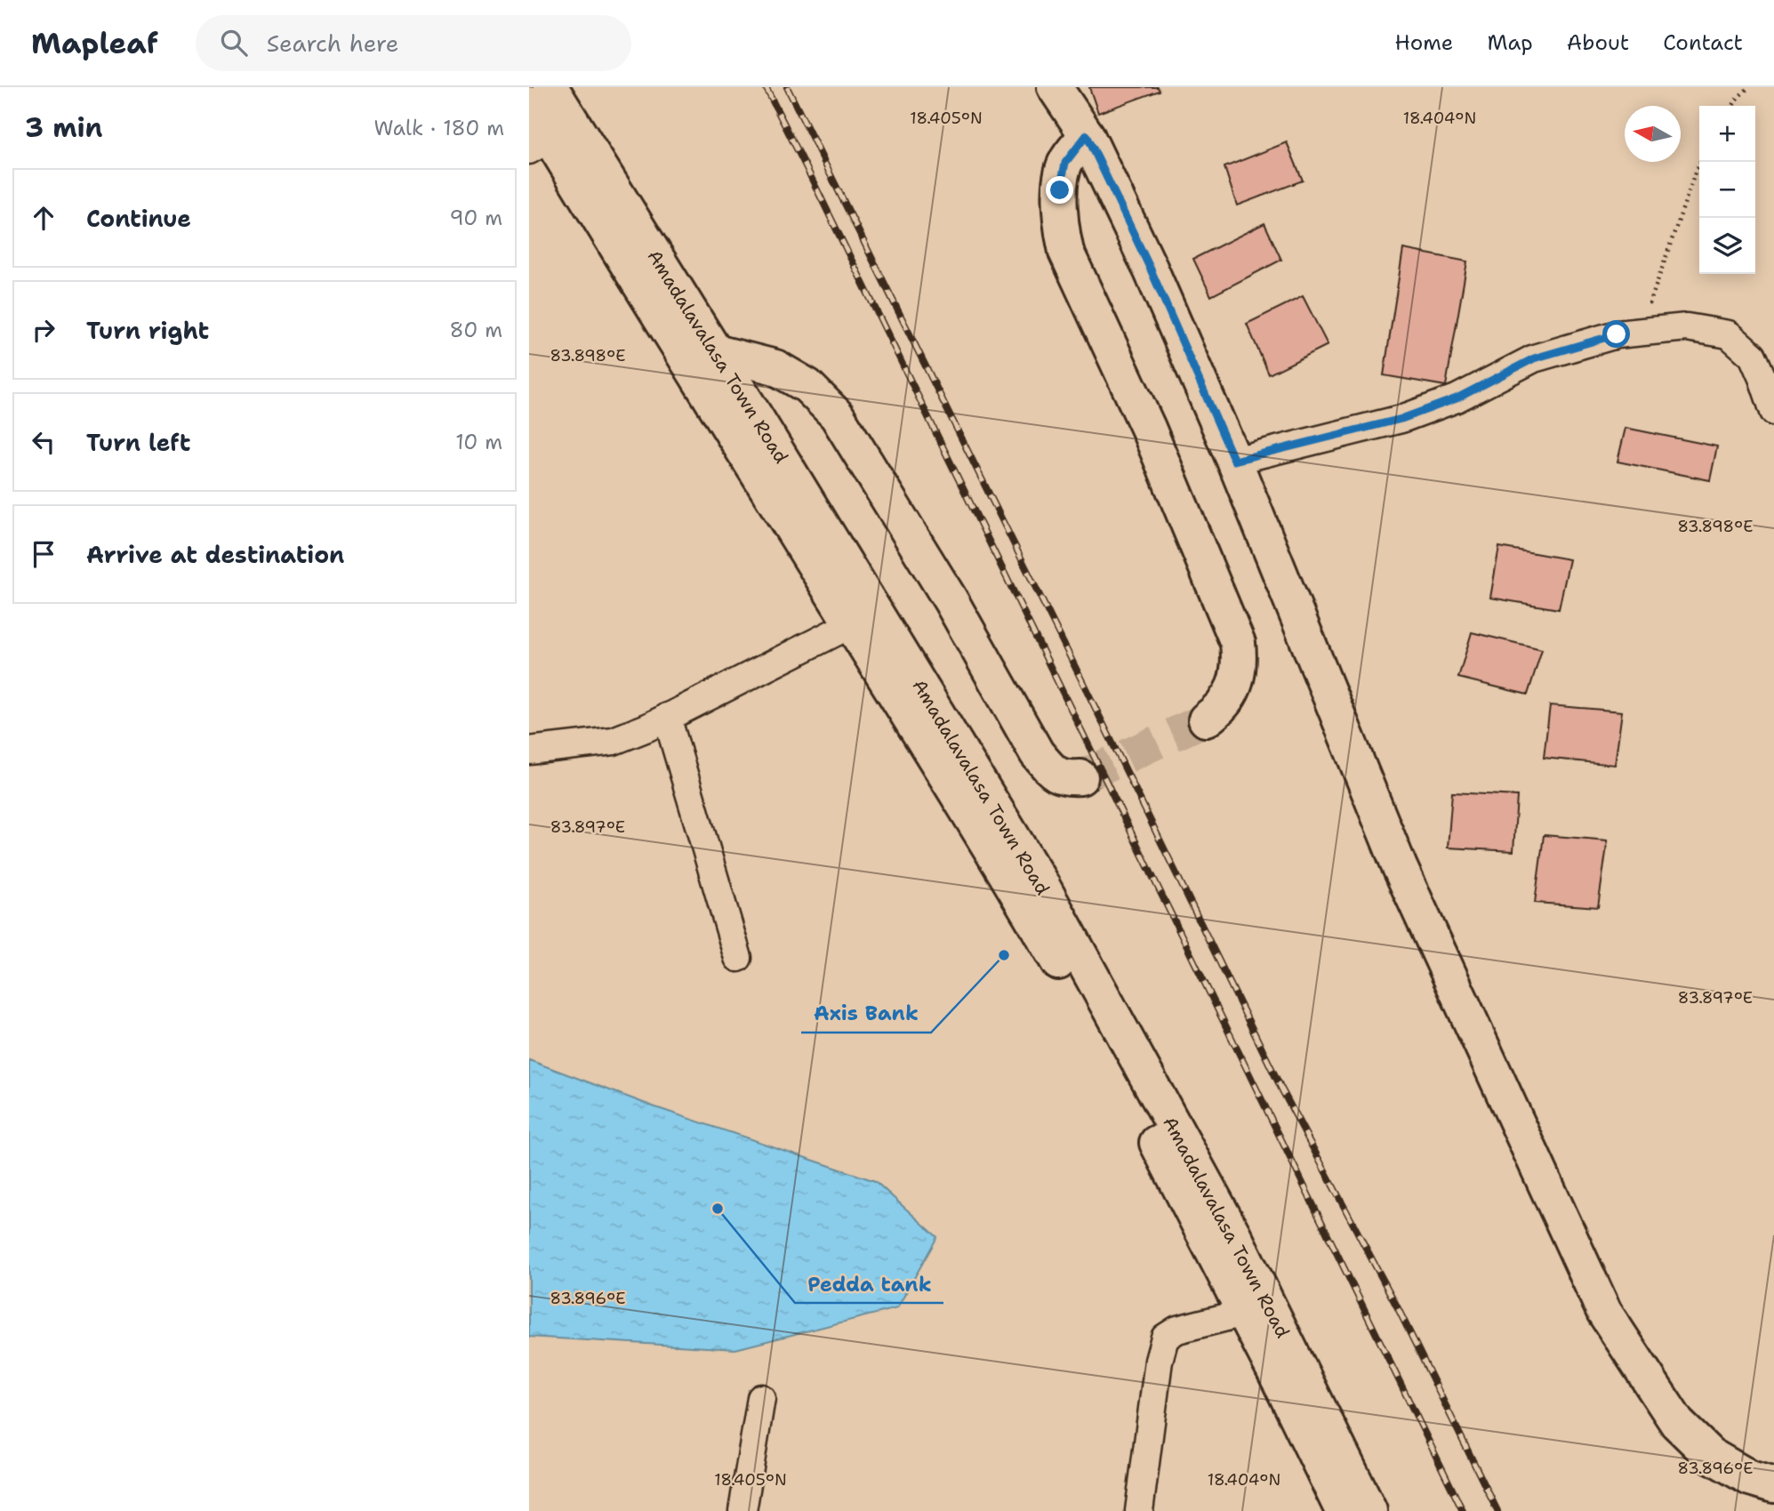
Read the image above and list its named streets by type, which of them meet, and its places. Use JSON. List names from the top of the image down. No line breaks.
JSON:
{"streets":{"main road":["Amadalavalasa Town Road"]},"places":["Axis Bank","Pedda tank"],"north":"left","page":{"header":"Mapleaf","search":"Search here","nav":["Home","Map","About","Contact"],"heading":["3 min","Walk · 180 m"],"map_buttons":["+","−"],"list":[["Continue","90 m"],["Turn right","80 m"],["Turn left","10 m"],"Arrive at destination"]},"coordinates":["18.405°N","18.404°N","83.898°E","83.897°E","83.896°E"]}
